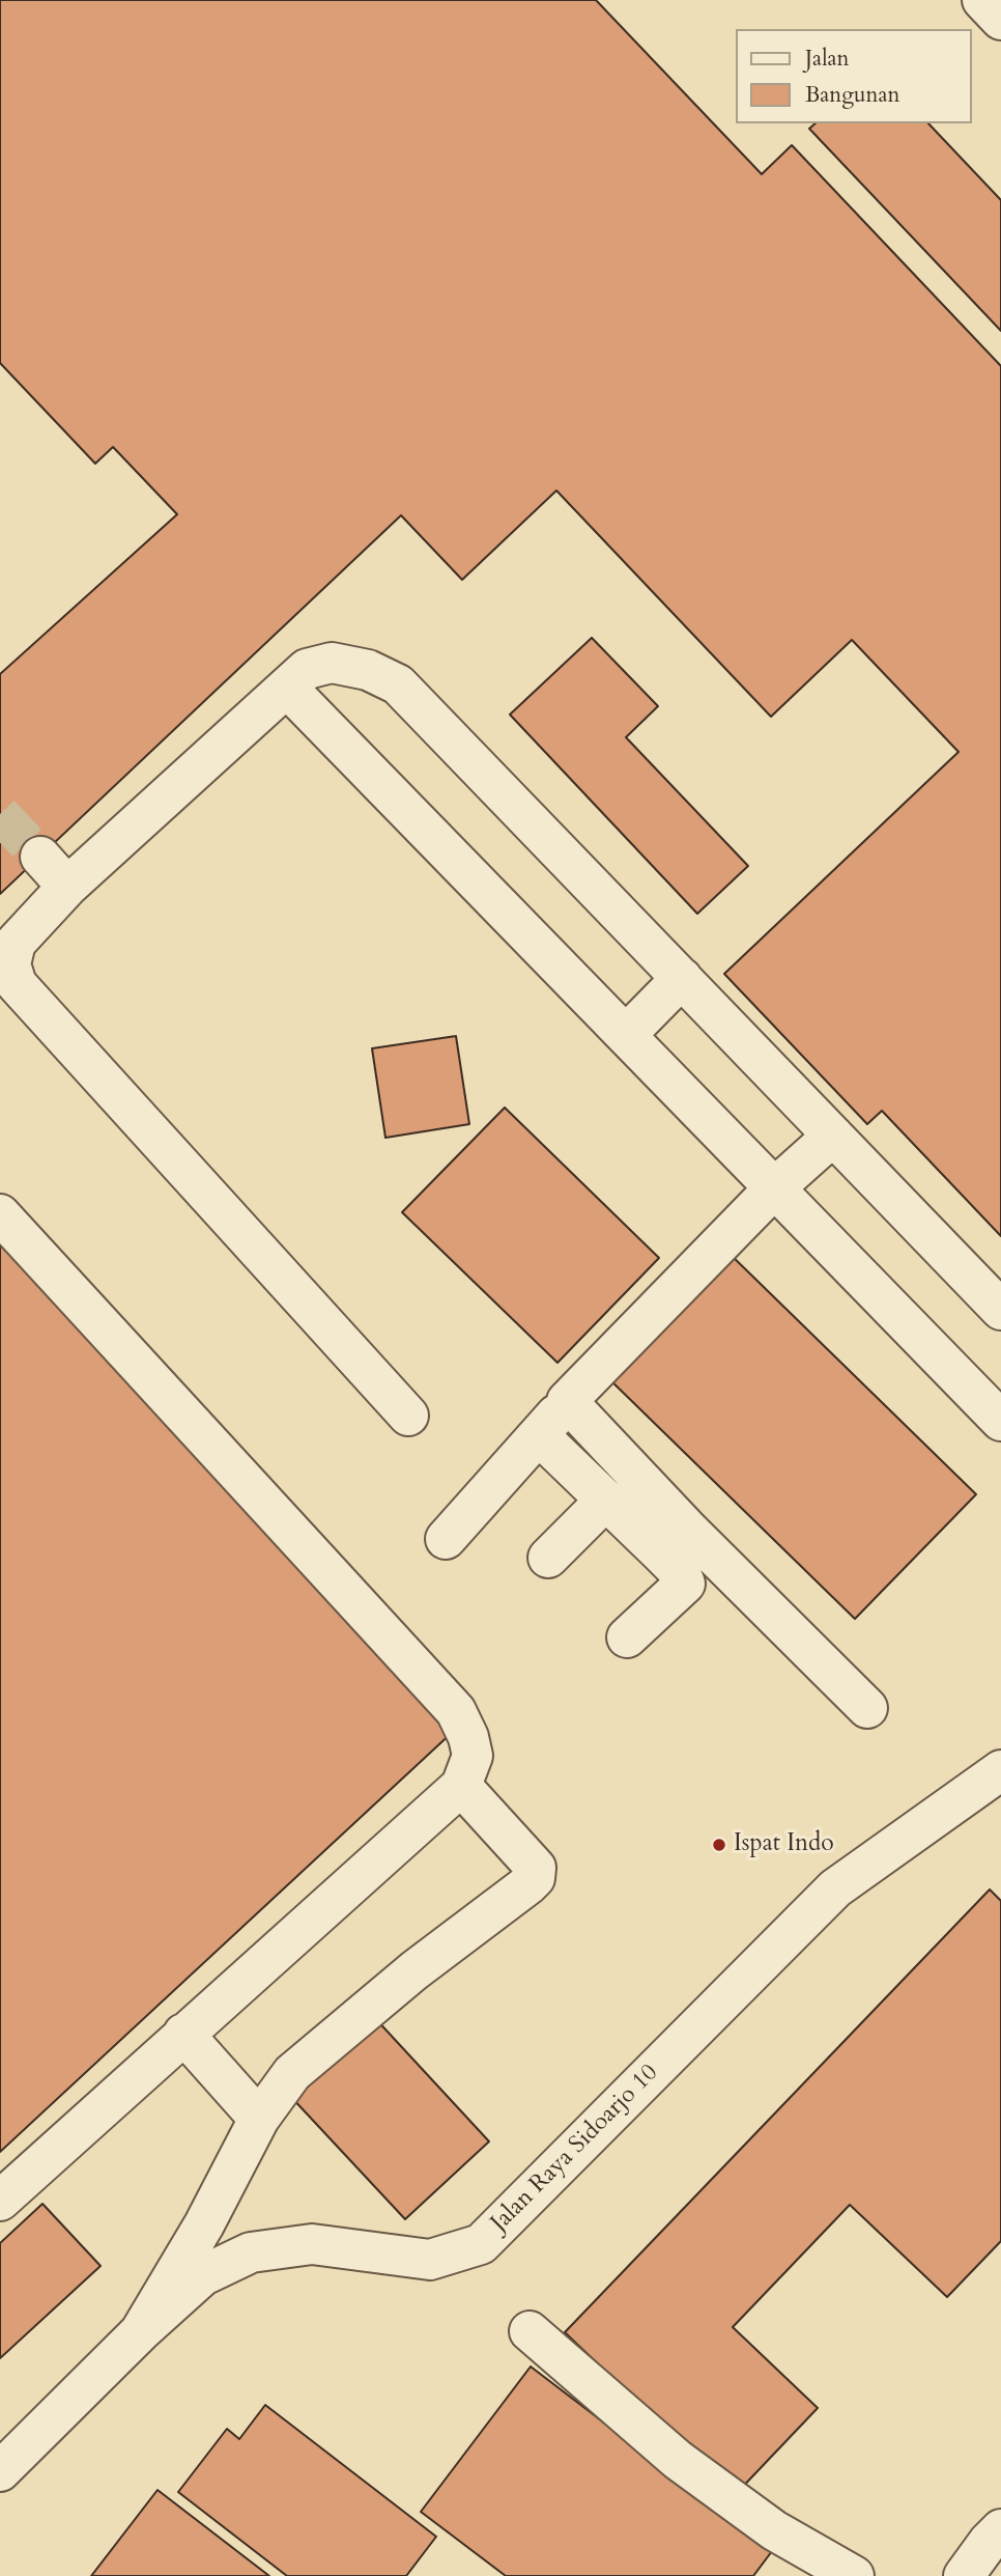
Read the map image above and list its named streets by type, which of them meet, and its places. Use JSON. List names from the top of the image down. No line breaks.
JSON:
{"streets":{"street":["Jalan Raya Sidoarjo 10"]},"places":["Ispat Indo"],"legend":["Jalan","Bangunan"]}
